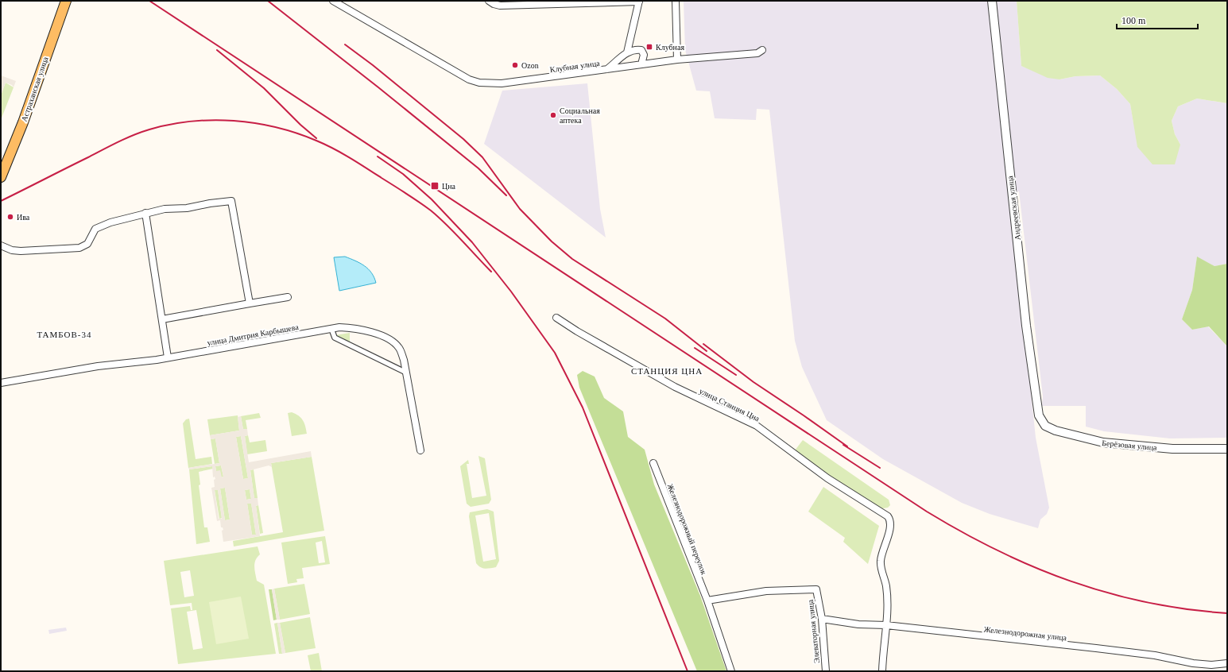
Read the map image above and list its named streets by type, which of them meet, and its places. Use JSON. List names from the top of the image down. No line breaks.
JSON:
{"streets":{"main road":["Астраханская улица"],"street":["Клубная улица","Андреевская улица","улица Дмитрия Карбышева","улица Станция Цна","Берёзовая улица","Железнодорожный переулок","Элеваторная улица","Железнодорожная улица"]},"crossings":[["Андреевская улица","Берёзовая улица"],["улица Станция Цна","Железнодорожная улица"],["Железнодорожный переулок","Элеваторная улица"],["Элеваторная улица","Железнодорожная улица"]],"districts":["ТАМБОВ-34","СТАНЦИЯ ЦНА"],"places":{"transit":["Клубная","Цна"],"other":["Ozon","Социальная аптека","Ива"]},"scale_bar":"100 m"}
